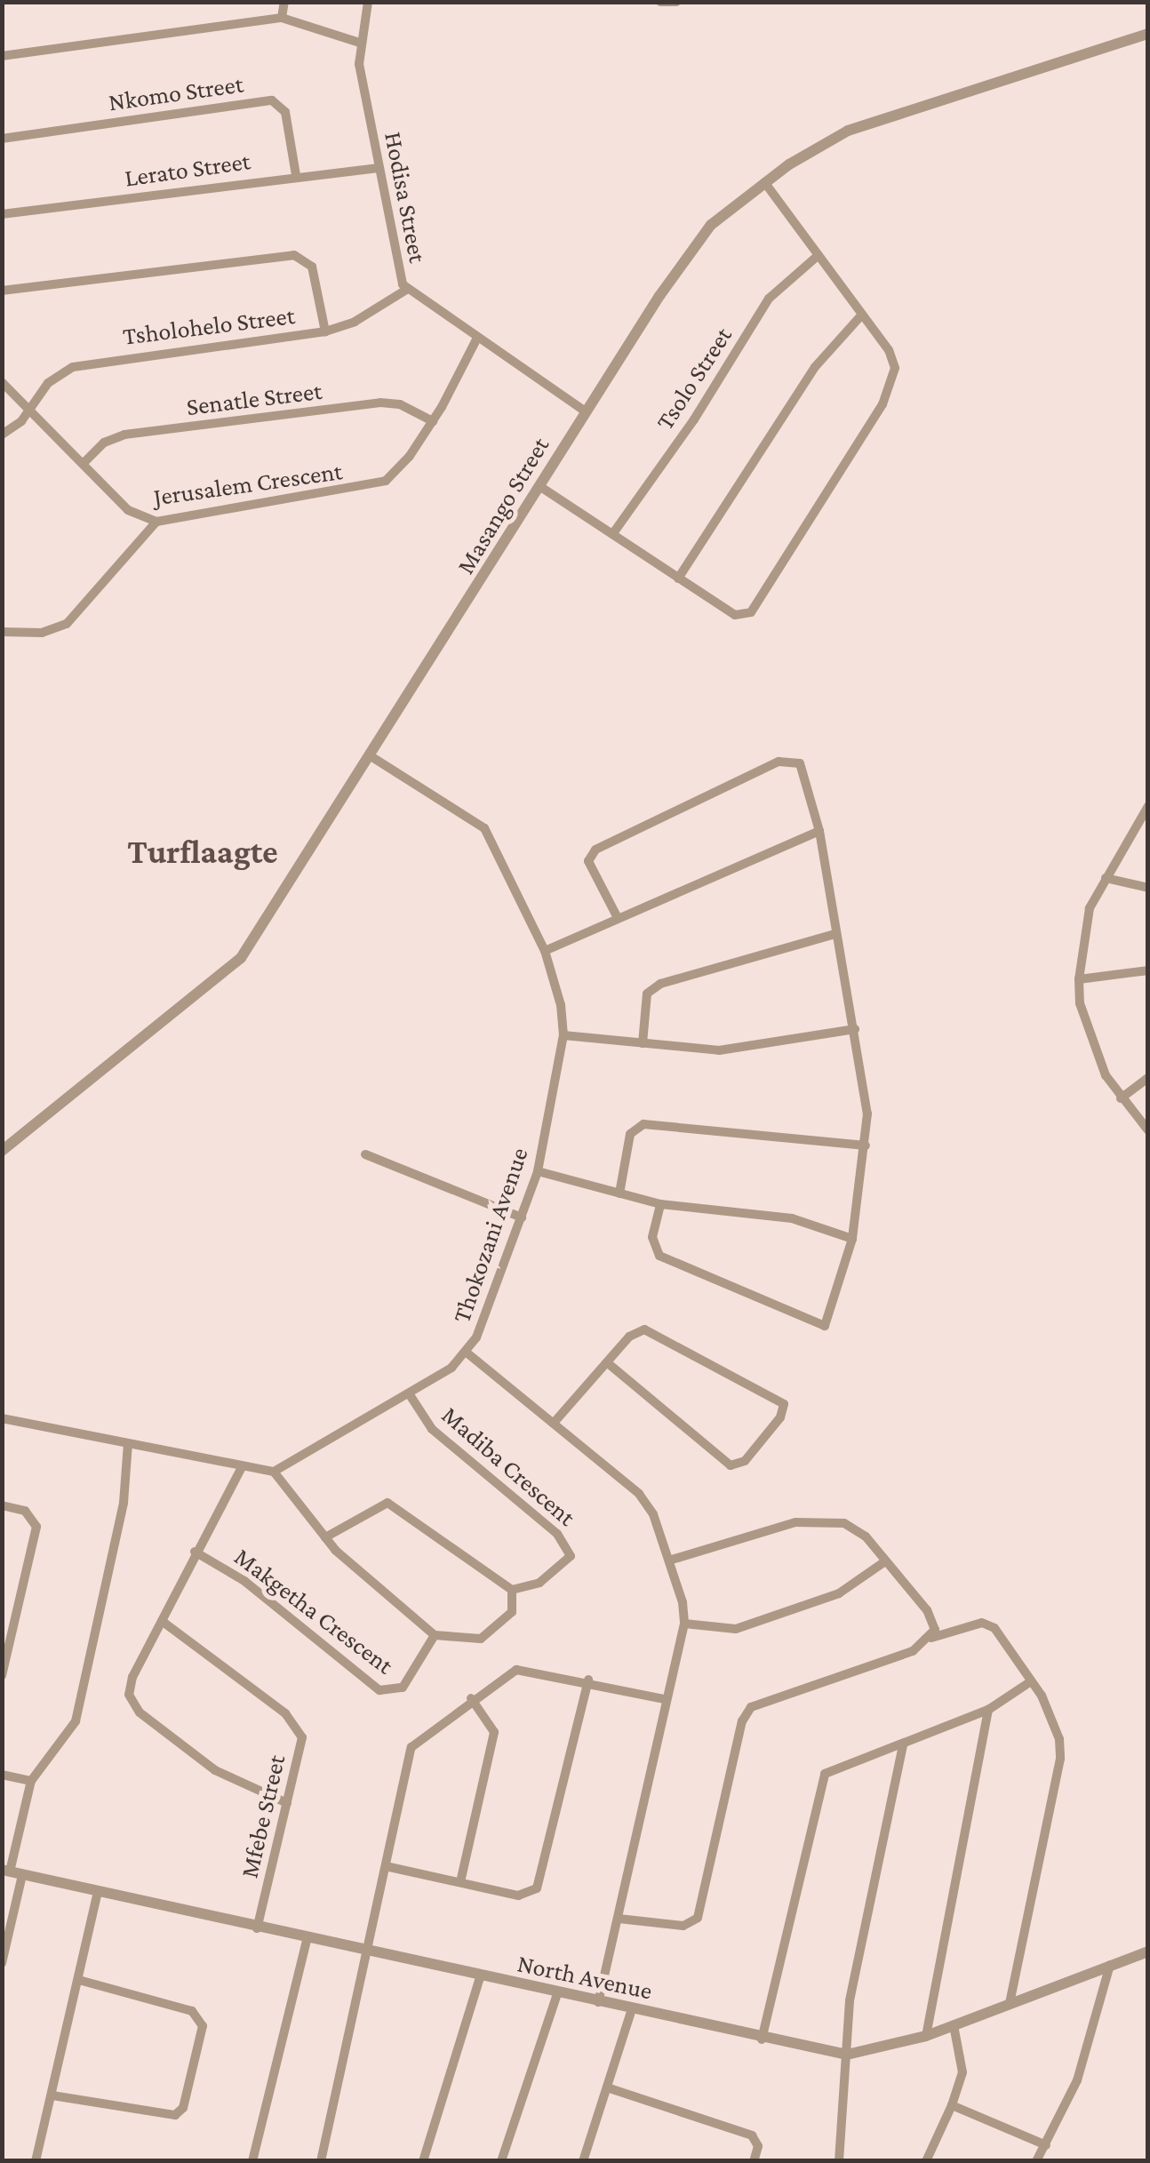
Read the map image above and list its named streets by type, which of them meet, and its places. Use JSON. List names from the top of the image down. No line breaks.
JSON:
{"streets":{"street":["Nkomo Street","Lerato Street","Hodisa Street","Tsholohelo Street","Tsolo Street","Senatle Street","Jerusalem Crescent","Masango Street","Thokozani Avenue","Madiba Crescent","Makgetha Crescent","Mfebe Street","North Avenue"]},"crossings":[["Nkomo Street","Lerato Street"],["Lerato Street","Hodisa Street"],["Hodisa Street","Tsholohelo Street"],["Hodisa Street","Jerusalem Crescent"],["Hodisa Street","Masango Street"],["Tsholohelo Street","Jerusalem Crescent"],["Senatle Street","Jerusalem Crescent"],["Masango Street","Thokozani Avenue"],["Thokozani Avenue","Madiba Crescent"],["Mfebe Street","North Avenue"]],"districts":["Turflaagte"]}
